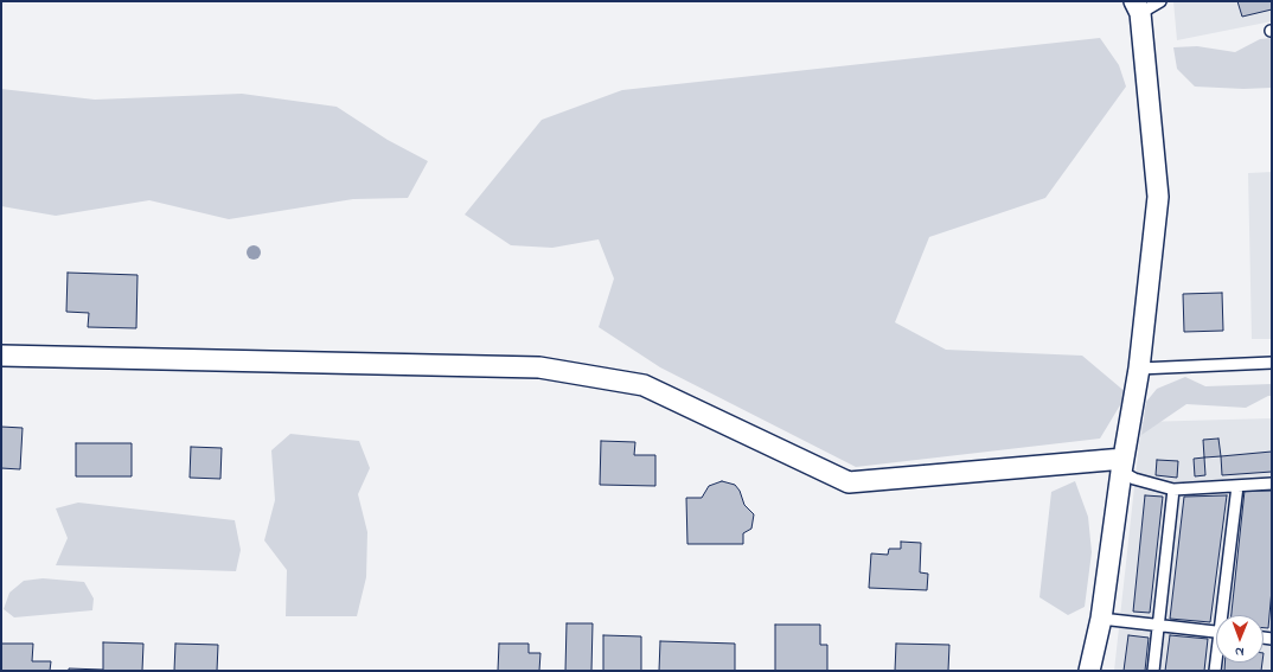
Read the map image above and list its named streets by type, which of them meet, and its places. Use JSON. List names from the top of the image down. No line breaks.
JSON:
{"north":"bottom"}
